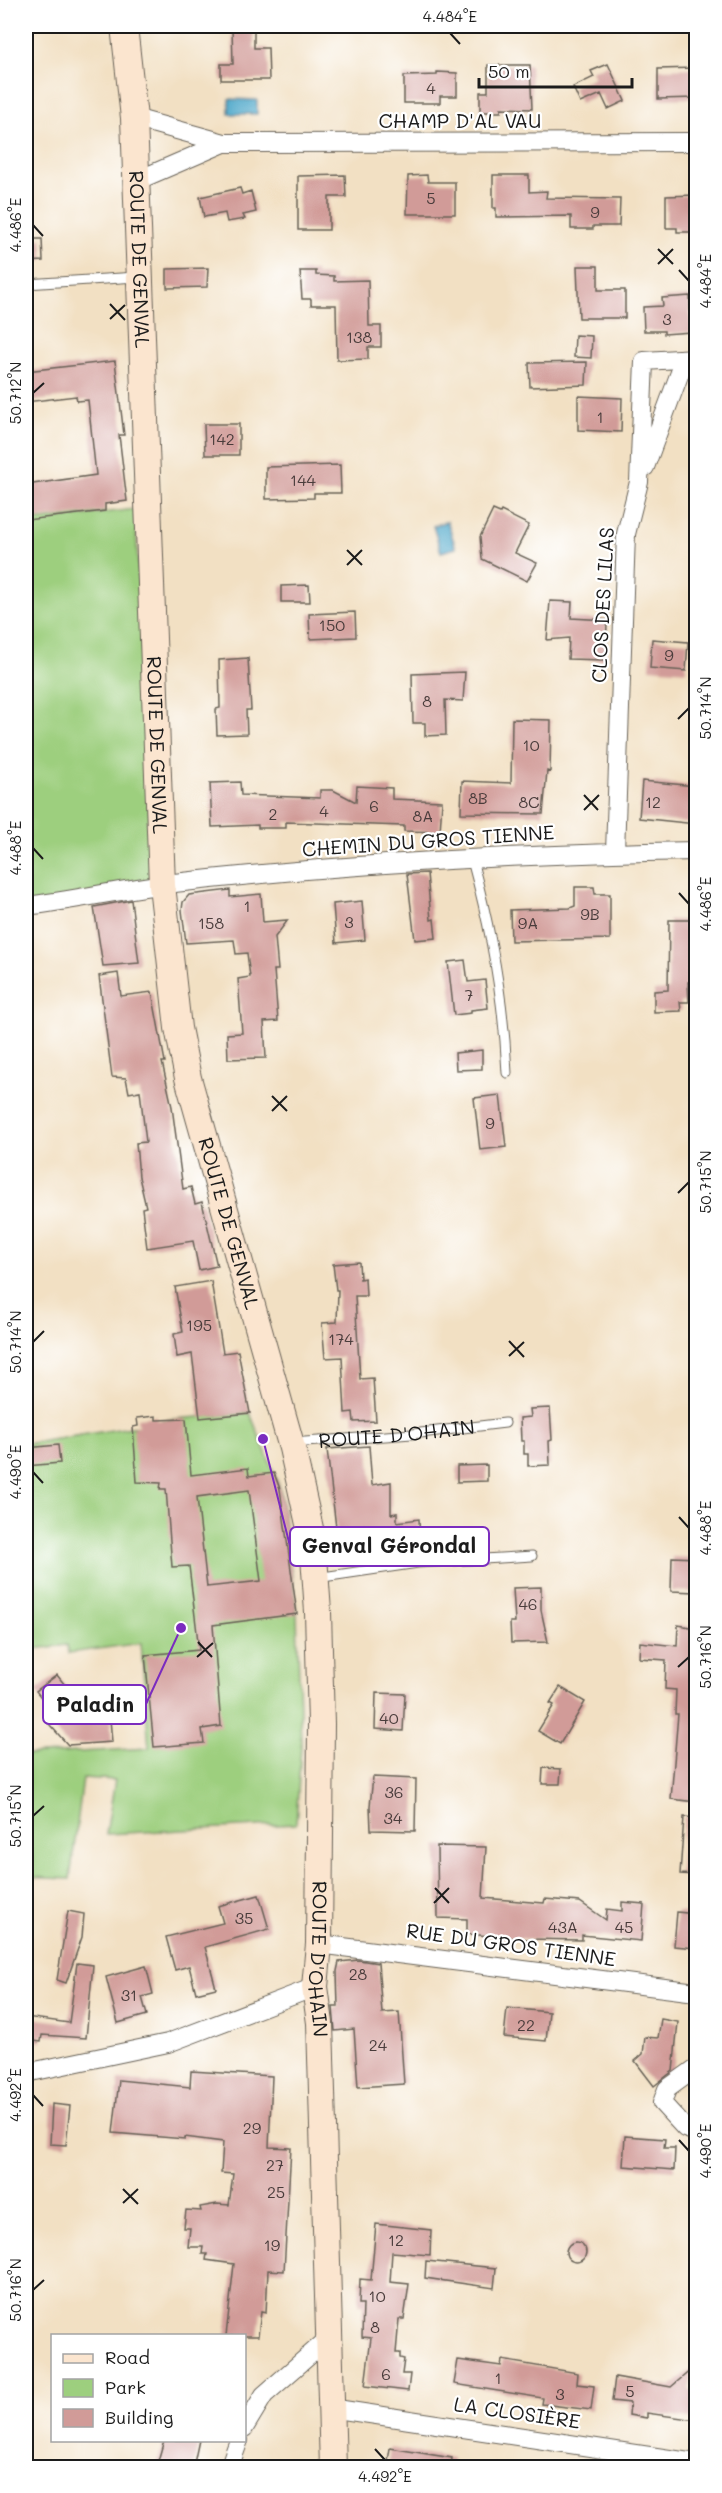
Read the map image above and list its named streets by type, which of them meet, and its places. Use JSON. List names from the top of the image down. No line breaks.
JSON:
{"streets":{"main road":["ROUTE DE GENVAL","ROUTE D'OHAIN"],"street":["CHAMP D'AL VAU","CLOS DES LILAS","CHEMIN DU GROS TIENNE","RUE DU GROS TIENNE","LA CLOSIÈRE"]},"crossings":[["CHAMP D'AL VAU","ROUTE DE GENVAL"],["ROUTE DE GENVAL","CHEMIN DU GROS TIENNE"],["ROUTE DE GENVAL","ROUTE D'OHAIN"],["CLOS DES LILAS","CHEMIN DU GROS TIENNE"],["ROUTE D'OHAIN","RUE DU GROS TIENNE"],["ROUTE D'OHAIN","LA CLOSIÈRE"]],"places":["Genval Gérondal","Paladin"],"house_numbers":["4","5","9","3","138","1","142","144","150","9","8","10","8B","8C","12","6","4","2","8A","1","9B","3","158","9A","7","9","195","174","46","40","36","34","35","43A","45","28","31","22","24","29","27","25","12","19","10","8","6","1","5","3"],"legend":["Road","Park","Building"],"scale_bar":"50 m","coordinates":["4.484°E","4.486°E","50.712°N","50.714°N","4.488°E","50.715°N","4.490°E","50.716°N","4.492°E"]}
